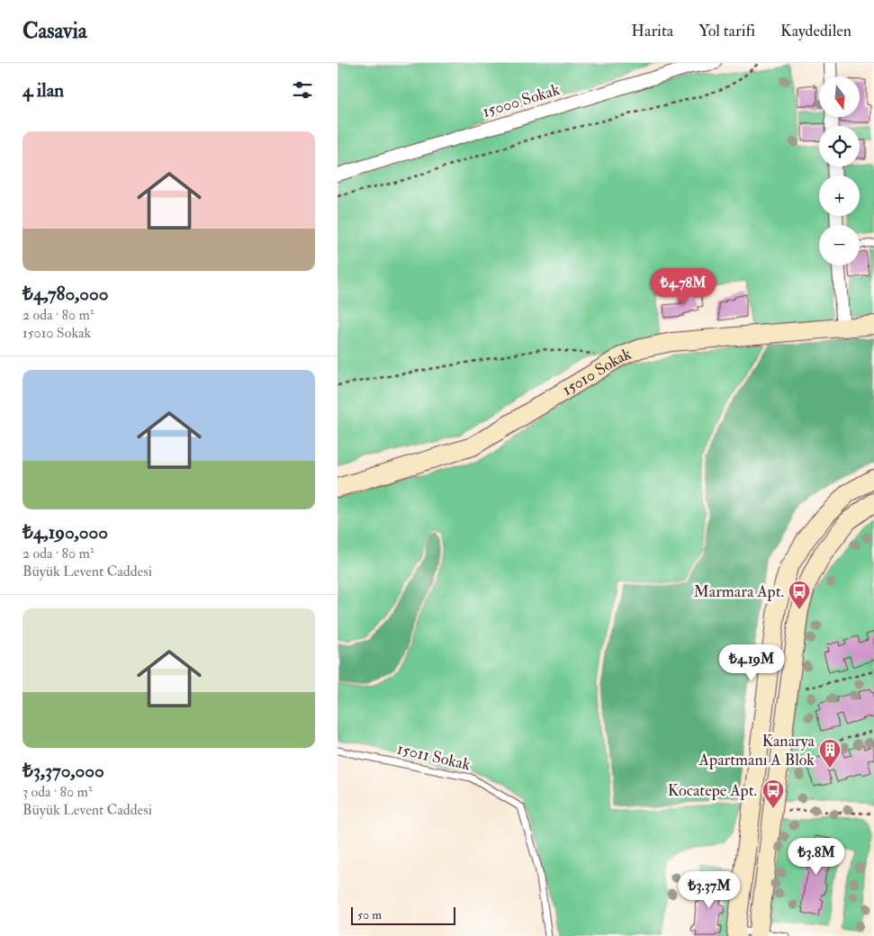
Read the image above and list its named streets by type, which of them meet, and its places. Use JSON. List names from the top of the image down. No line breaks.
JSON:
{"streets":{"street":["15000 Sokak","15010 Sokak"],"lane":["15011 Sokak"]},"places":{"bus stop":["Marmara Apt.","Kocatepe Apt."],"building":["Kanarya Apartmanı A Blok"]},"scale_bar":"50 m","north":"bottom","page":{"header":"Casavia","nav":["Harita","Yol tarifi","Kaydedilen"],"heading":"4 ilan","map_buttons":["+","−"],"list":[{"name":"₺4,780,000","note":"2 oda · 80 m² · 15010 Sokak"},{"name":"₺4,190,000","note":"2 oda · 80 m² · Büyük Levent Caddesi"},{"name":"₺3,370,000","note":"3 oda · 80 m² · Büyük Levent Caddesi"}],"price":["₺4.78M","₺4.19M","₺3.8M","₺3.37M"],"scale":"50 m"}}
